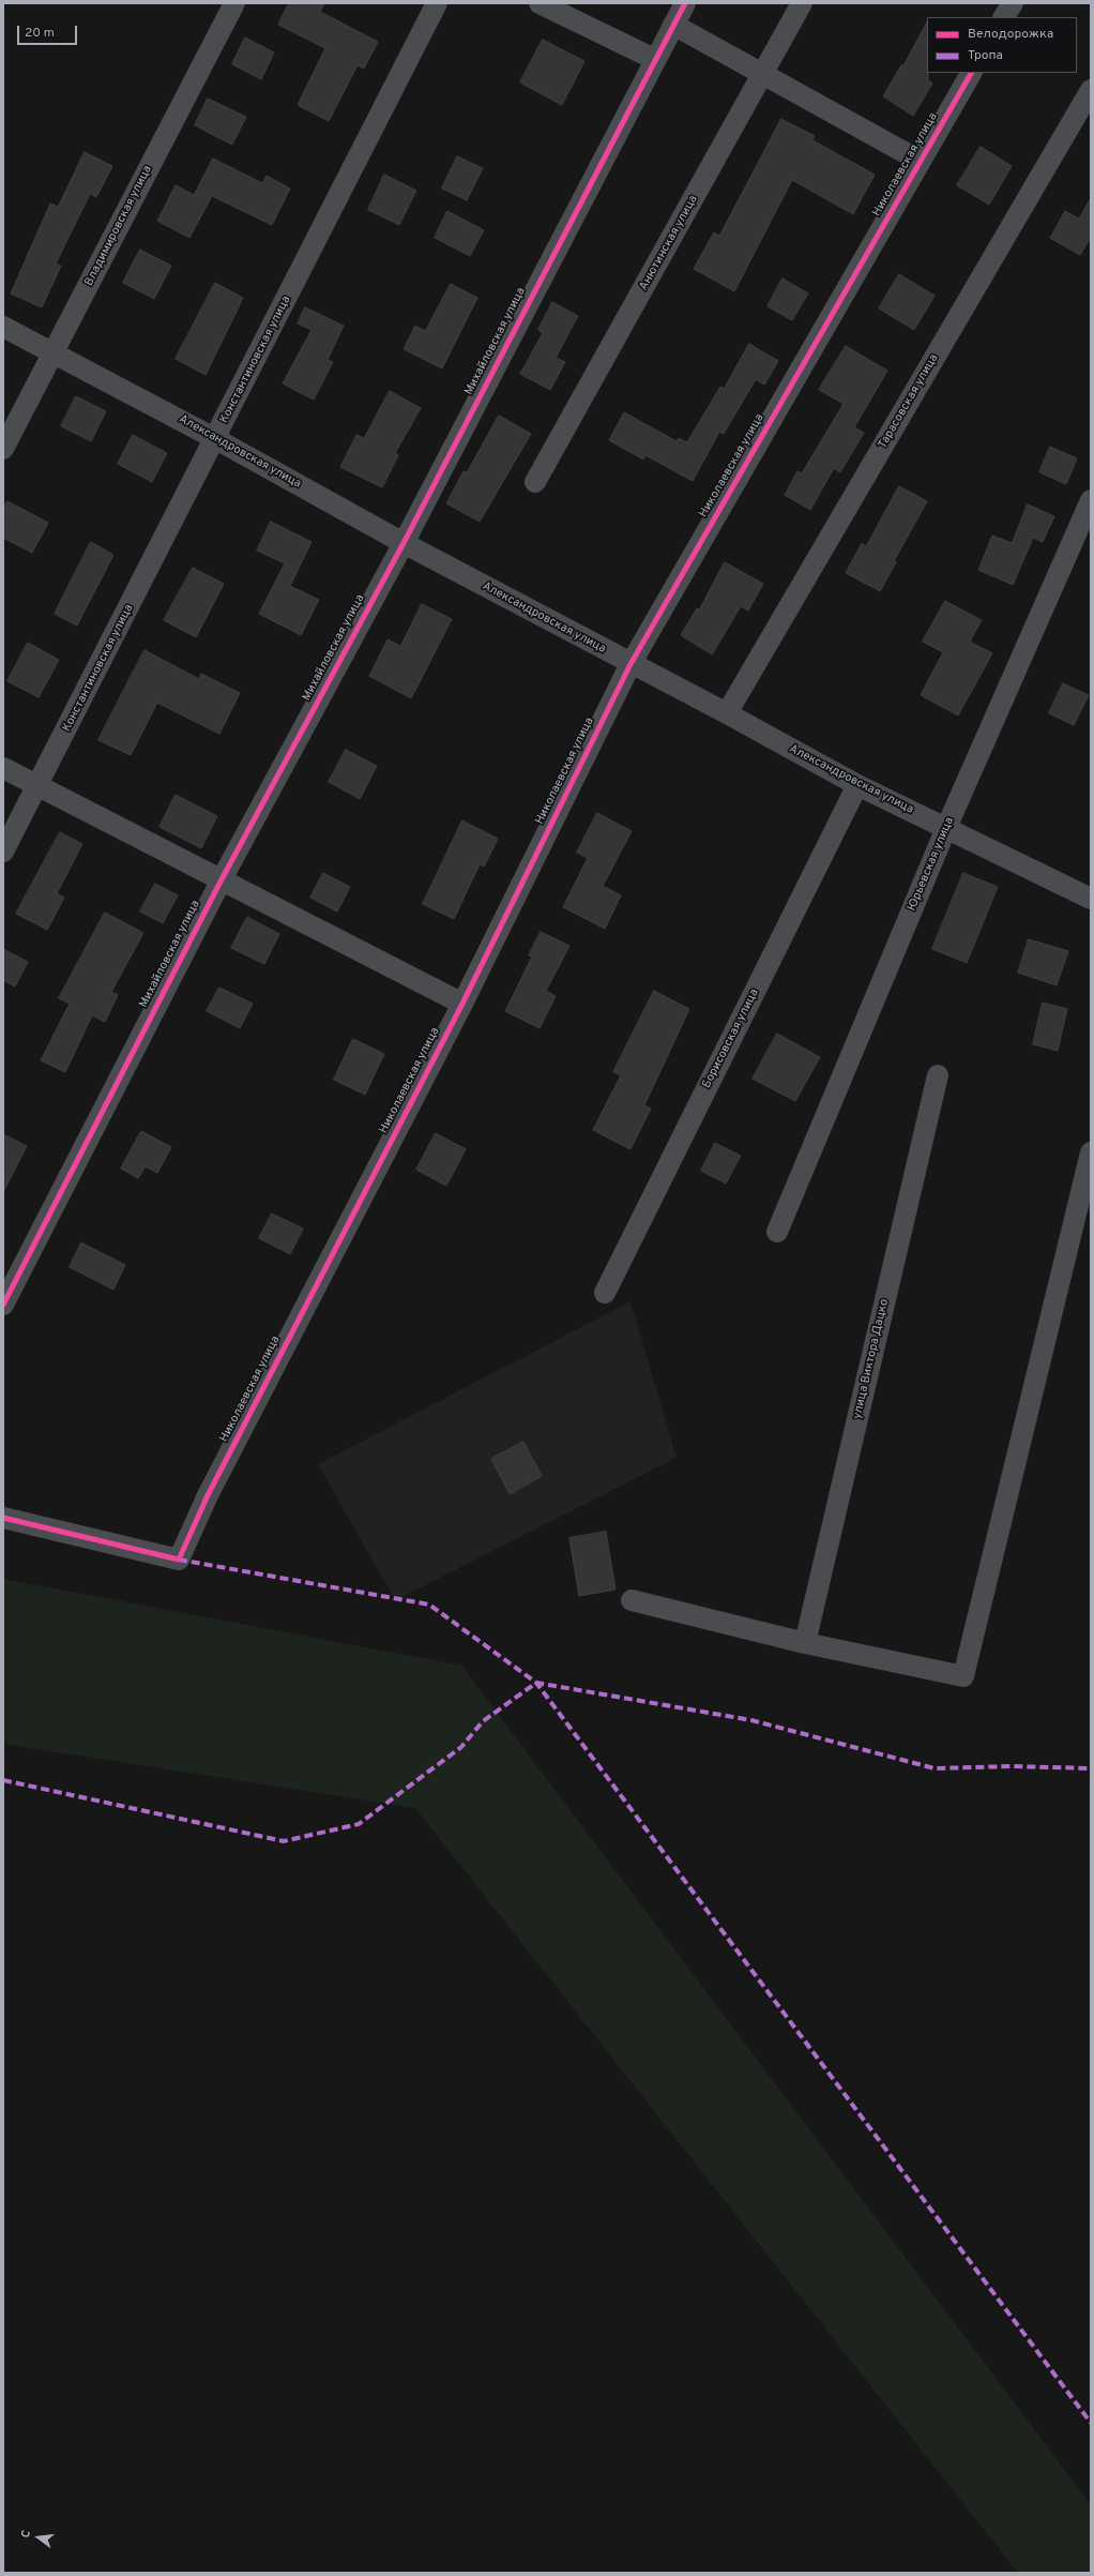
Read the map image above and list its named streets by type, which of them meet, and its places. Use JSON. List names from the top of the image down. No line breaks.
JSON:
{"streets":{"street":["Николаевская улица","Владимировская улица","Анютинская улица","Михайловская улица","Константиновская улица","Тарасовская улица","Александровская улица","Юрьевская улица","Борисовская улица","улица Виктора Дацко"]},"crossings":[["Николаевская улица","Александровская улица"],["Владимировская улица","Александровская улица"],["Михайловская улица","Александровская улица"],["Константиновская улица","Александровская улица"],["Тарасовская улица","Александровская улица"],["Александровская улица","Юрьевская улица"],["Александровская улица","Борисовская улица"]],"legend":["Велодорожка","Тропа"],"scale_bar":"20 m","north":"left"}
